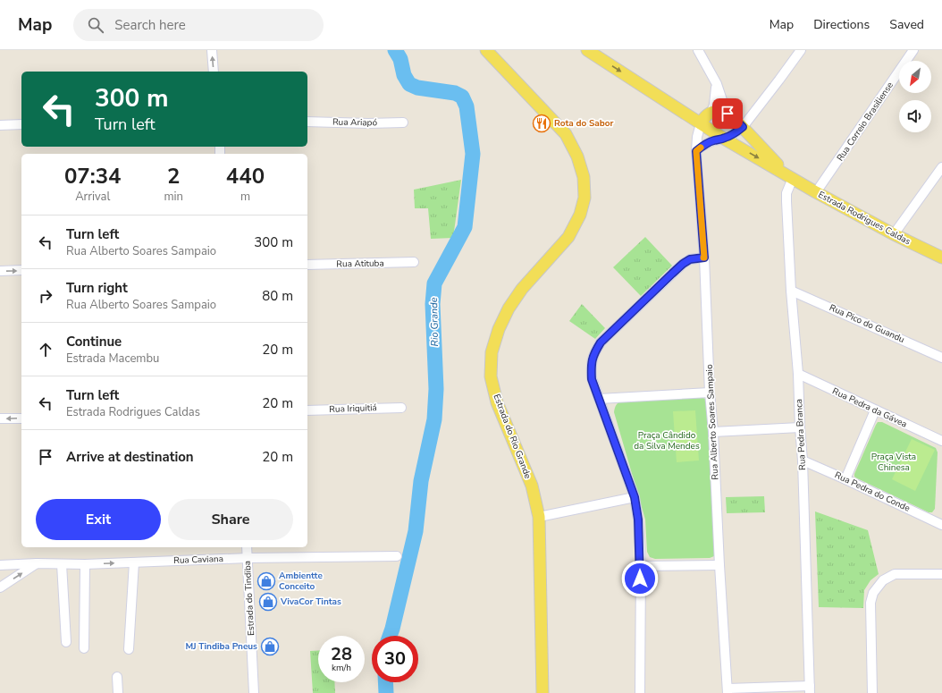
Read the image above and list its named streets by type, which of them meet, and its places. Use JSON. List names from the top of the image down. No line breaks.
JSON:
{"streets":{"main road":["Estrada Rodrigues Caldas","Estrada do Rio Grande"],"street":["Rua Correio Brasiliense","Rua Ariapó","Rua Atituba","Rua Pico do Guandu","Rua Pedra da Gávea","Rua Iriquitiá","Rua Alberto Soares Sampaio","Rua Pedra Branca","Rua Pedra do Conde","Rua Caviana","Estrada do Tindiba"]},"crossings":[["Rua Correio Brasiliense","Estrada Rodrigues Caldas"],["Estrada Rodrigues Caldas","Rua Alberto Soares Sampaio"],["Estrada Rodrigues Caldas","Rua Pedra Branca"],["Rua Pico do Guandu","Rua Pedra Branca"],["Rua Pedra da Gávea","Rua Pedra Branca"],["Rua Pedra Branca","Rua Pedra do Conde"],["Rua Caviana","Estrada do Tindiba"]],"water":["Rio Grande"],"parks":["Praça Cândido da Silva Mendes","Praça Vista Chinesa"],"places":{"restaurant":["Rota do Sabor"],"shop":["Ambientte Conceito","VivaCor Tintas","MJ Tindiba Pneus"]},"north":"bottom left","page":{"header":"Map","search":"Search here","nav":["Map","Directions","Saved"],"turn":["300 m","Turn left"],"eta":["07:34","Arrival","2","min","440","m"],"list":[{"name":"Turn left","note":"Rua Alberto Soares Sampaio","value":"300 m"},{"name":"Turn right","note":"Rua Alberto Soares Sampaio","value":"80 m"},{"name":"Continue","note":"Estrada Macembu","value":"20 m"},{"name":"Turn left","note":"Estrada Rodrigues Caldas","value":"20 m"},{"name":"Arrive at destination","value":"20 m"}],"buttons":["Exit","Share"],"speed":"28 km/h","limit":"30"}}
